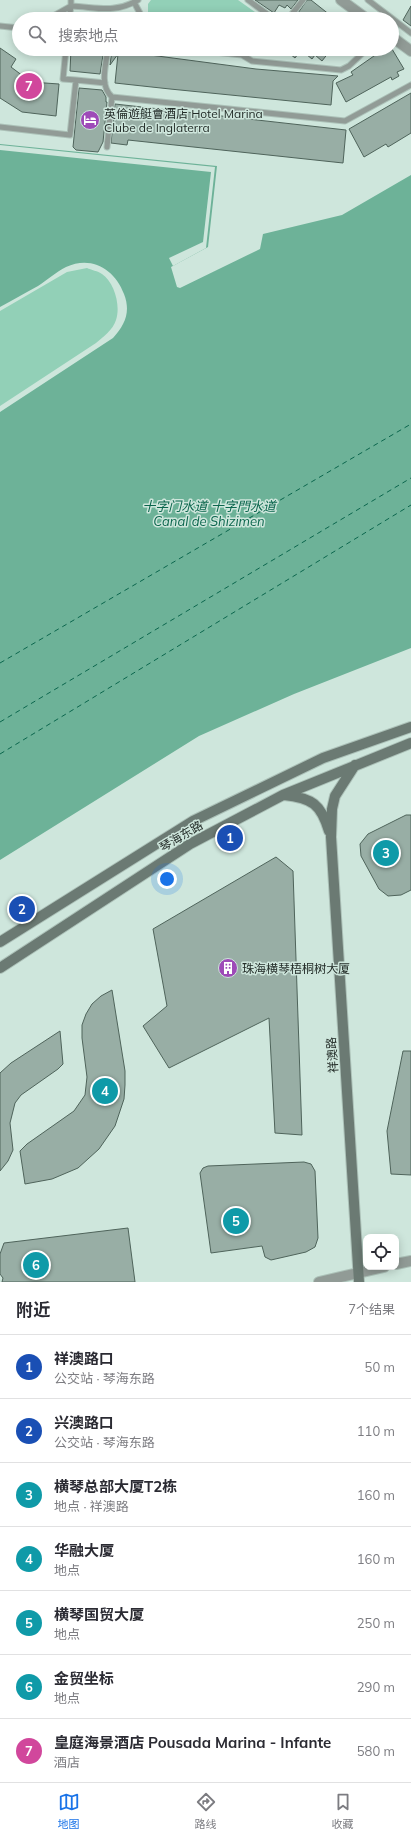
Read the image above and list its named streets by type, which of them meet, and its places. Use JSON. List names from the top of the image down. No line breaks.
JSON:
{"streets":{"main road":["琴海东路","祥澳路"]},"crossings":[["琴海东路","祥澳路"]],"water":["十字门水道 十字門水道 Canal de Shizimen"],"places":{"hotel":["英倫遊艇會酒店 Hotel Marina Clube de Inglaterra"],"building":["珠海横琴梧桐树大厦"]},"page":{"search":"搜索地点","pins":["7","1","3","2","4","5","6"],"heading":["附近","7个结果"],"list":[{"mark":"1","name":"祥澳路口","note":"公交站 · 琴海东路","value":"50 m"},{"mark":"2","name":"兴澳路口","note":"公交站 · 琴海东路","value":"110 m"},{"mark":"3","name":"横琴总部大厦T2栋","note":"地点 · 祥澳路","value":"160 m"},{"mark":"4","name":"华融大厦","note":"地点","value":"160 m"},{"mark":"5","name":"横琴国贸大厦","note":"地点","value":"250 m"},{"mark":"6","name":"金贸坐标","note":"地点","value":"290 m"},{"mark":"7","name":"皇庭海景酒店 Pousada Marina - Infante","note":"酒店","value":"580 m"}],"nav":["地图","路线","收藏"]}}
